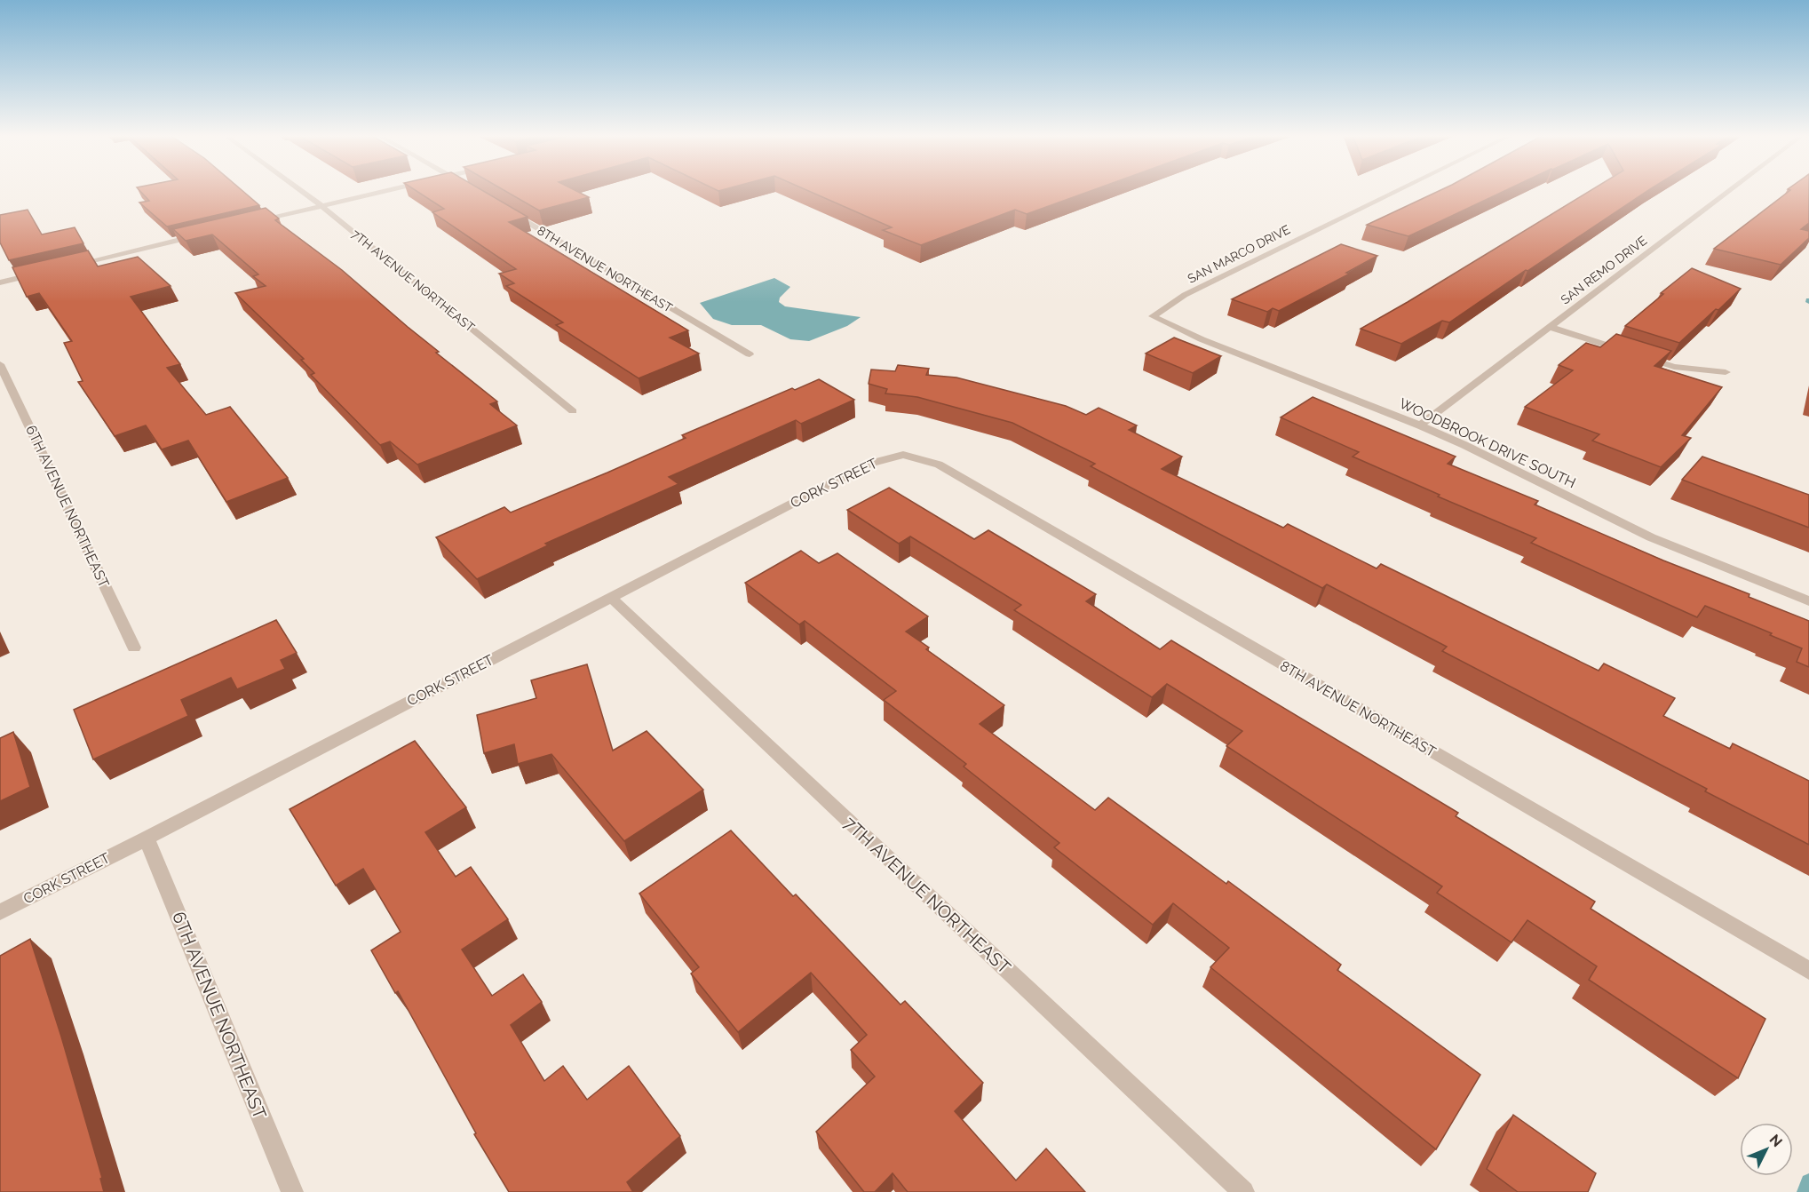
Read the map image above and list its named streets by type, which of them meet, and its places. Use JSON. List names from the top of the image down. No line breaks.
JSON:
{"streets":{"street":["SAN MARCO DRIVE","8TH AVENUE NORTHEAST","SAN REMO DRIVE","7TH AVENUE NORTHEAST","WOODBROOK DRIVE SOUTH","CORK STREET","6TH AVENUE NORTHEAST"]},"crossings":[["SAN MARCO DRIVE","WOODBROOK DRIVE SOUTH"],["8TH AVENUE NORTHEAST","CORK STREET"],["SAN REMO DRIVE","WOODBROOK DRIVE SOUTH"],["7TH AVENUE NORTHEAST","CORK STREET"],["CORK STREET","6TH AVENUE NORTHEAST"]],"north":"top right"}
